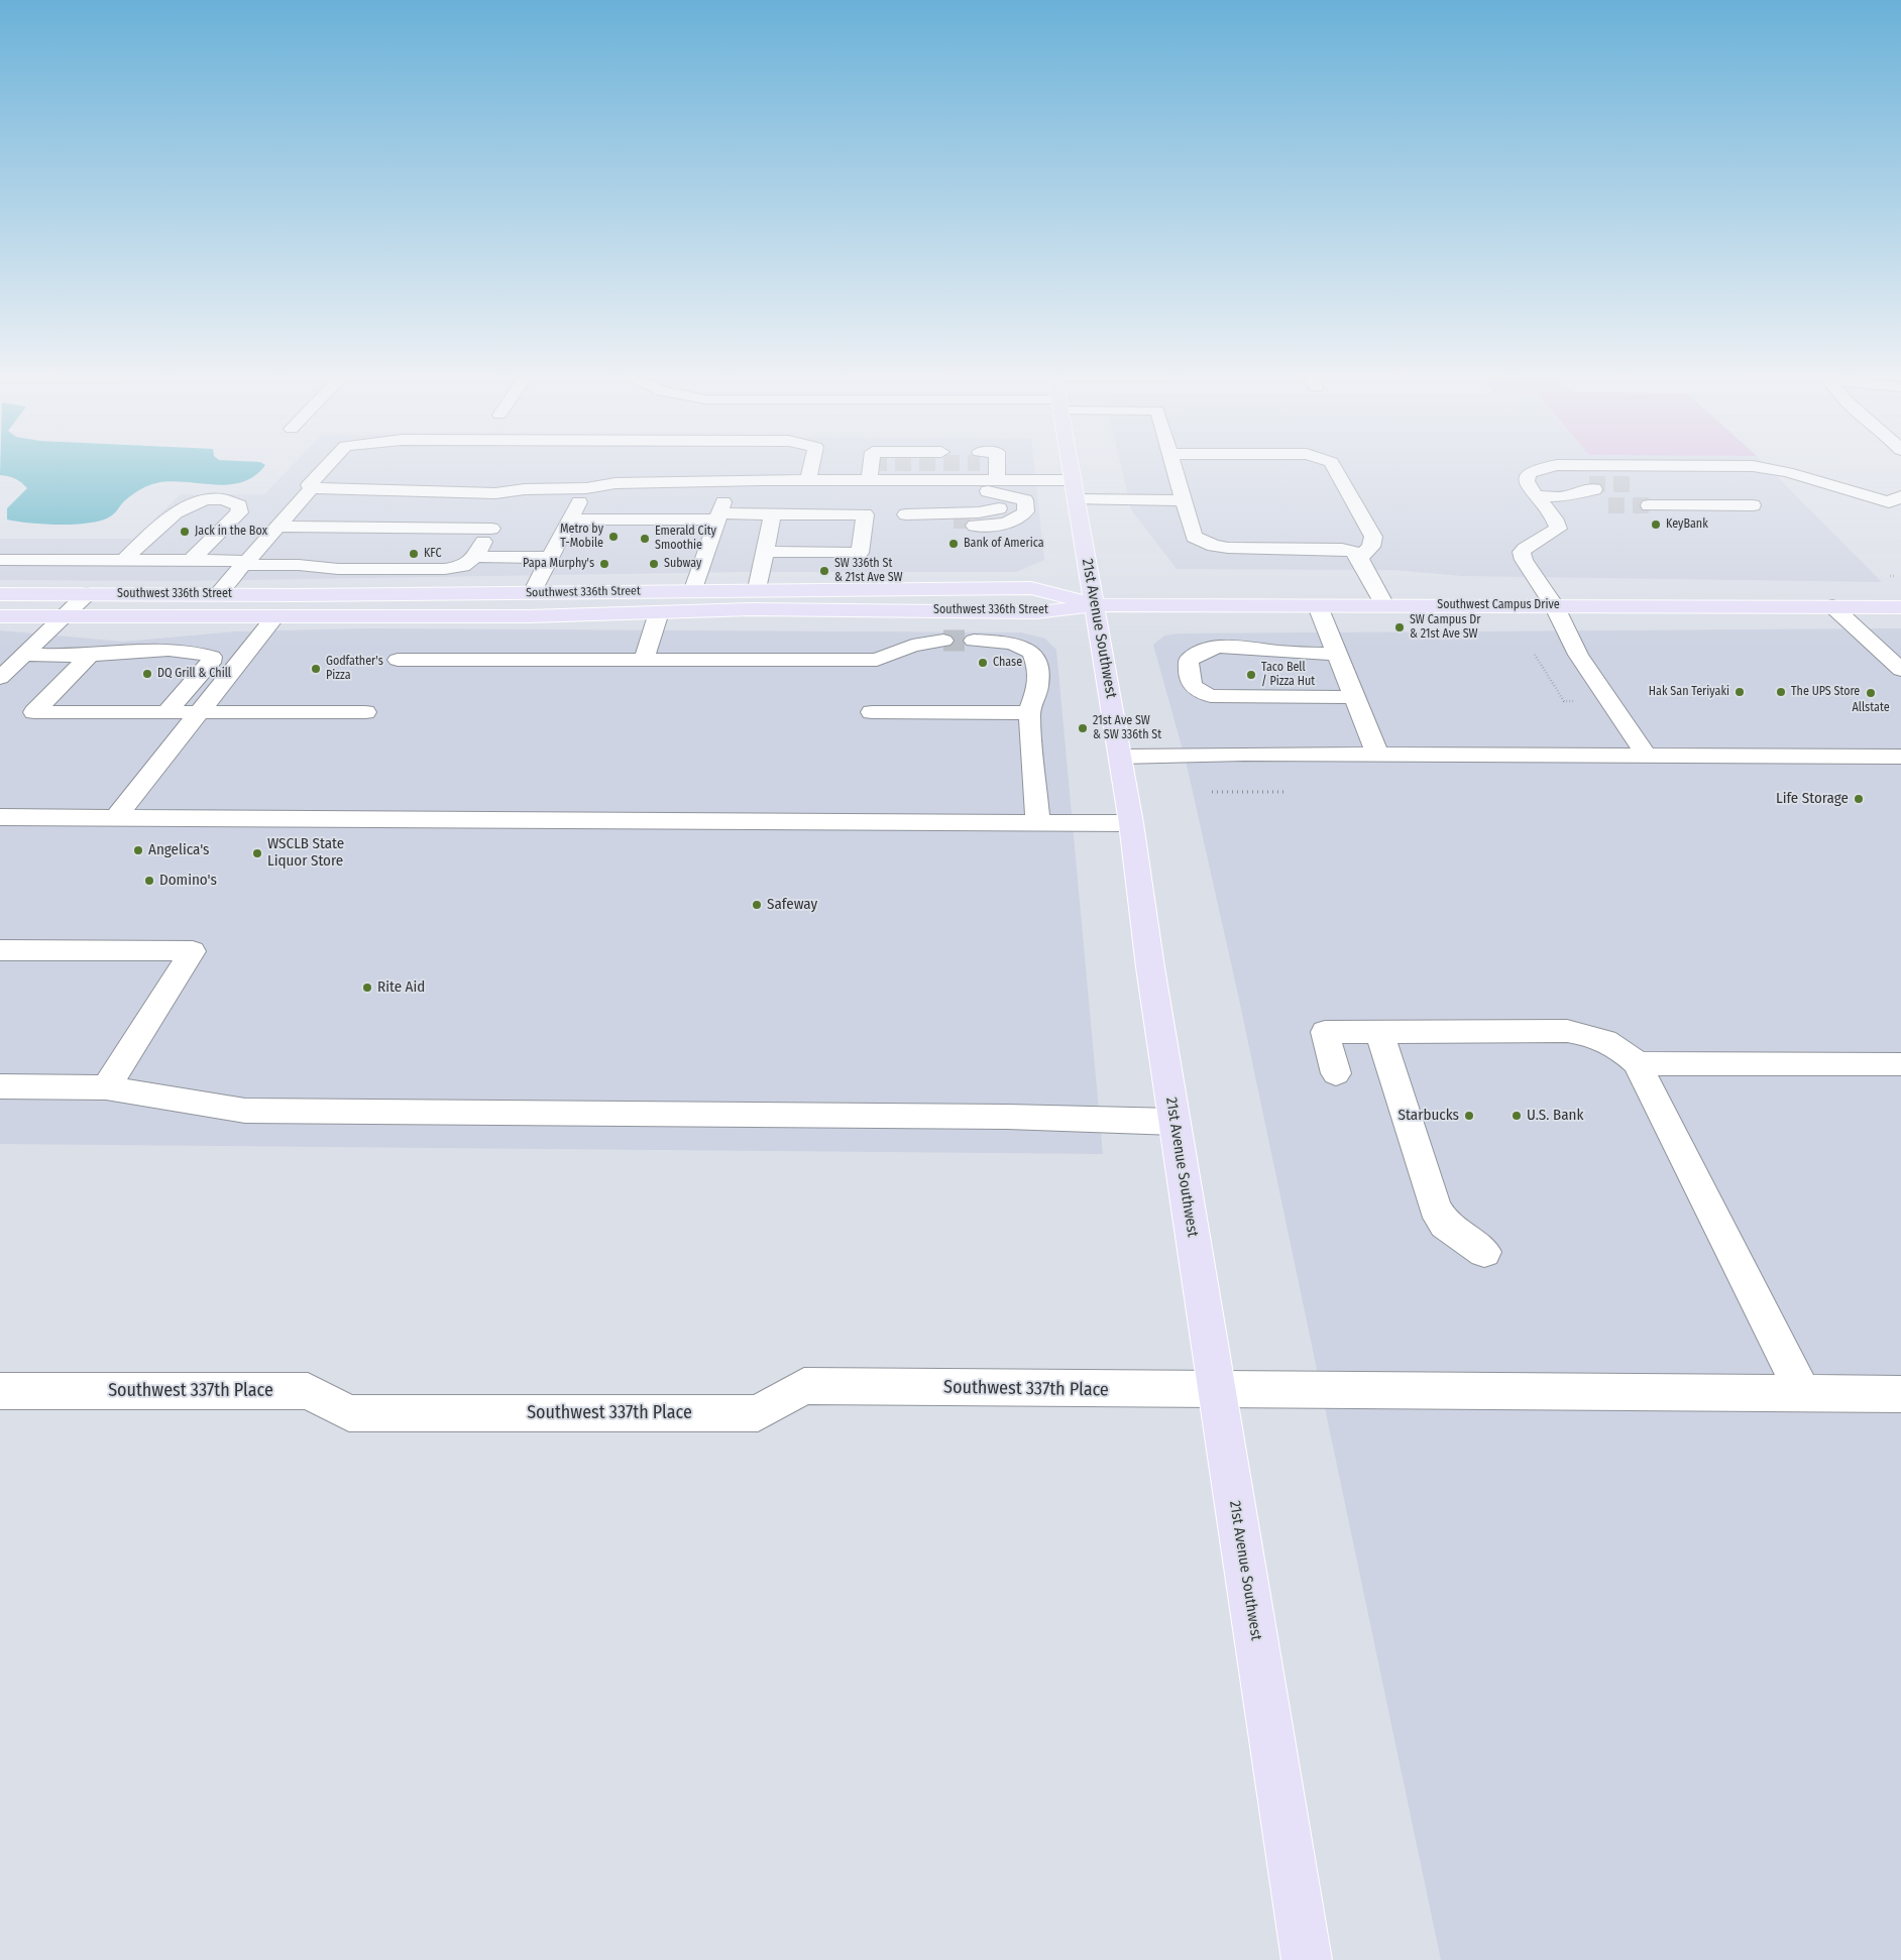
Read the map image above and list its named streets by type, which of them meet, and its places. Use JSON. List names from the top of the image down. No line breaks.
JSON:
{"streets":{"main road":["Southwest 336th Street","Southwest Campus Drive","21st Avenue Southwest"],"street":["Southwest 337th Place"]},"crossings":[["Southwest 336th Street","Southwest Campus Drive"],["Southwest 336th Street","21st Avenue Southwest"],["Southwest Campus Drive","21st Avenue Southwest"],["21st Avenue Southwest","Southwest 337th Place"]],"places":["KeyBank","Jack in the Box","Metro by T-Mobile","Emerald City Smoothie","Bank of America","KFC","Papa Murphy's","Subway","SW 336th St & 21st Ave SW","SW Campus Dr & 21st Ave SW","Chase","Godfather's Pizza","DQ Grill & Chill","Taco Bell / Pizza Hut","Hak San Teriyaki","The UPS Store","Allstate","21st Ave SW & SW 336th St","Life Storage","Angelica's","WSCLB State Liquor Store","Domino's","Safeway","Rite Aid","Starbucks","U.S. Bank"]}
